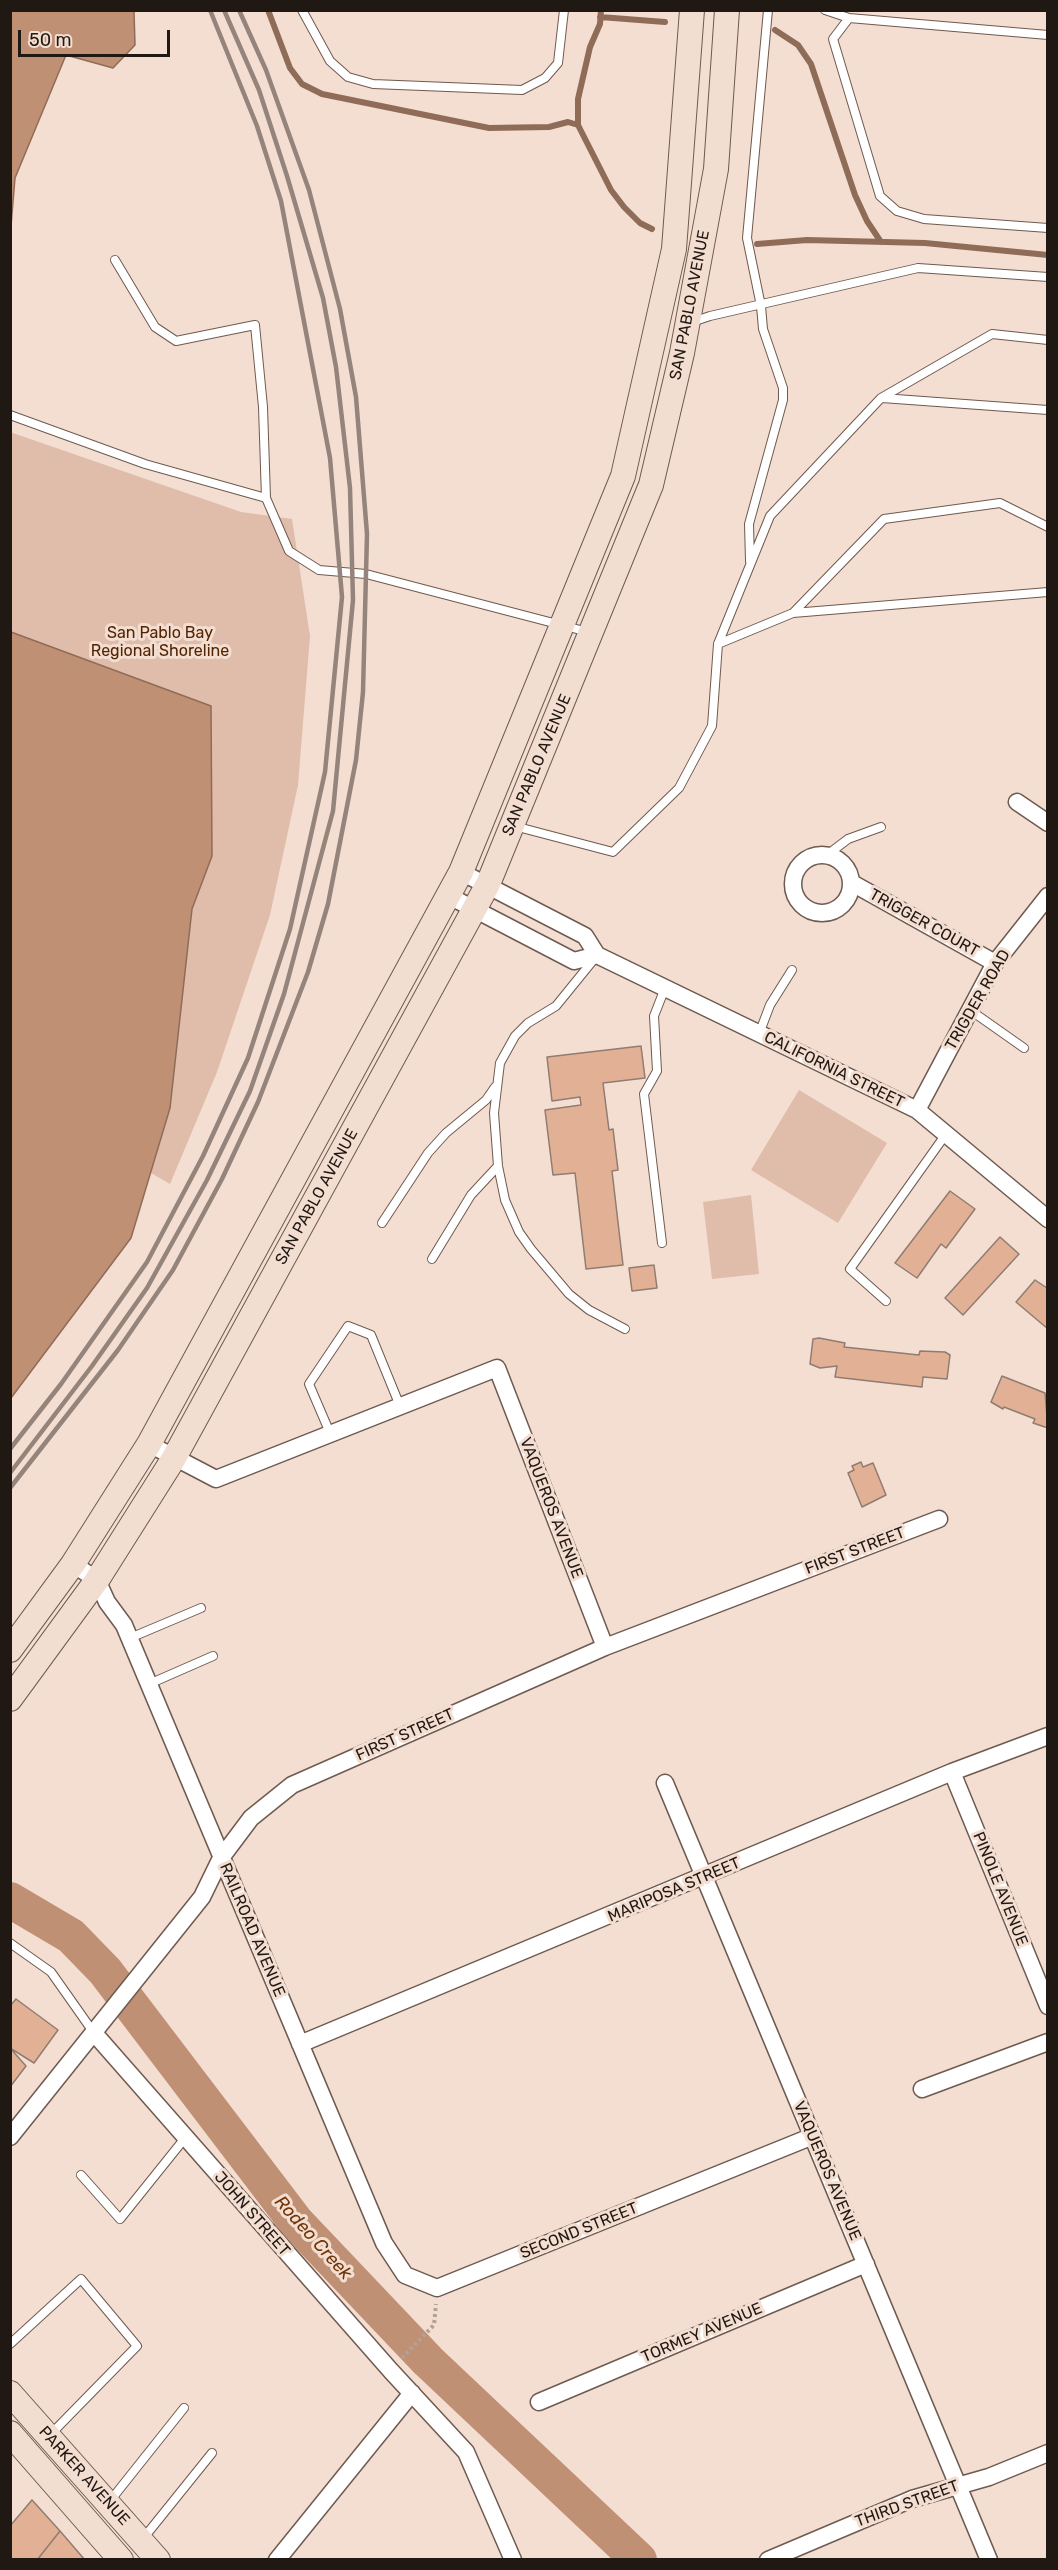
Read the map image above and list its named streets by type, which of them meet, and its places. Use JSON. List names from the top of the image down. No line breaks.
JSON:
{"streets":{"main road":["SAN PABLO AVENUE","PARKER AVENUE"],"street":["TRIGGER COURT","TRIGDER ROAD","CALIFORNIA STREET","VAQUEROS AVENUE","FIRST STREET","PINOLE AVENUE","MARIPOSA STREET","RAILROAD AVENUE","JOHN STREET","SECOND STREET","TORMEY AVENUE","THIRD STREET"]},"crossings":[["SAN PABLO AVENUE","CALIFORNIA STREET"],["SAN PABLO AVENUE","RAILROAD AVENUE"],["TRIGGER COURT","TRIGDER ROAD"],["TRIGDER ROAD","CALIFORNIA STREET"],["VAQUEROS AVENUE","FIRST STREET"],["VAQUEROS AVENUE","MARIPOSA STREET"],["VAQUEROS AVENUE","SECOND STREET"],["VAQUEROS AVENUE","TORMEY AVENUE"],["VAQUEROS AVENUE","THIRD STREET"],["FIRST STREET","RAILROAD AVENUE"],["FIRST STREET","JOHN STREET"],["PINOLE AVENUE","MARIPOSA STREET"],["MARIPOSA STREET","RAILROAD AVENUE"],["RAILROAD AVENUE","SECOND STREET"]],"water":["Rodeo Creek"],"parks":["San Pablo Bay Regional Shoreline"],"scale_bar":"50 m"}
